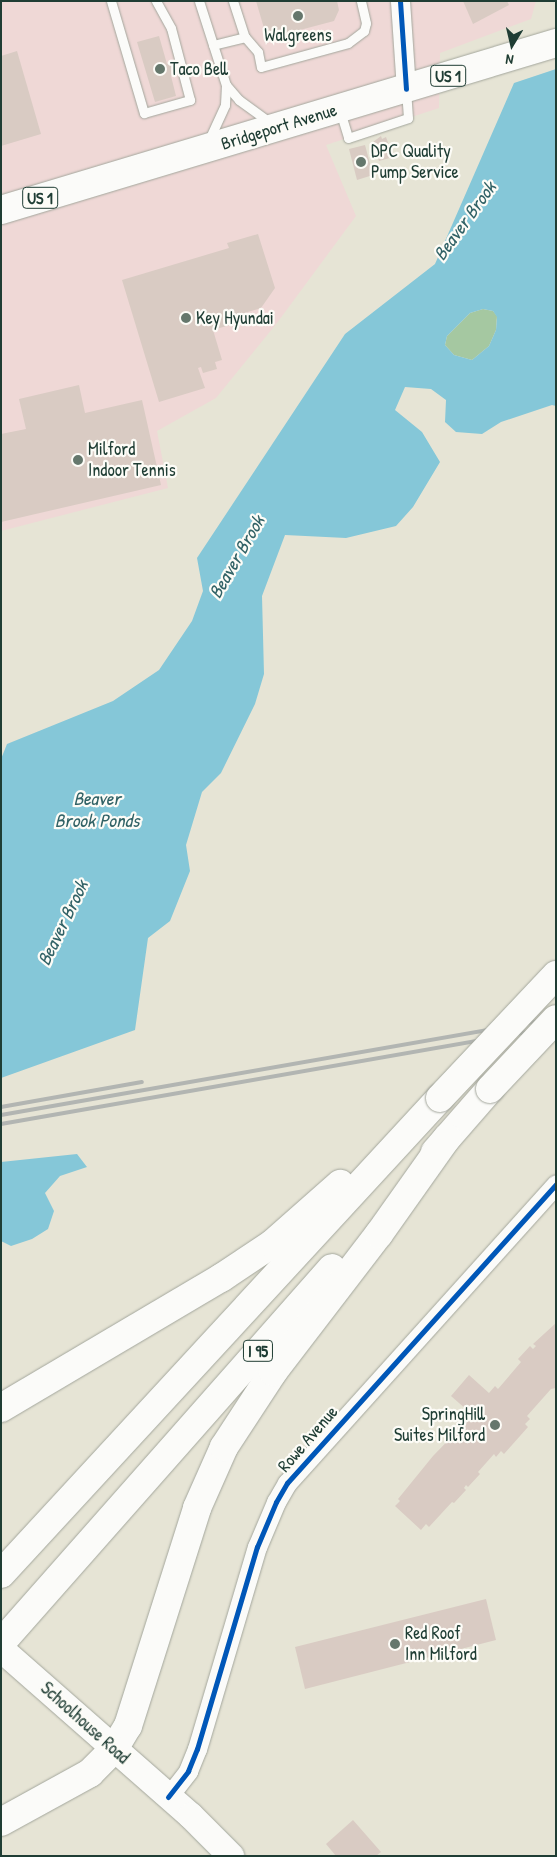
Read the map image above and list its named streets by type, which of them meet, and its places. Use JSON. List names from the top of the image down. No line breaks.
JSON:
{"streets":{"main road":["US 1","Bridgeport Avenue","I 95","Schoolhouse Road"],"street":["Rowe Avenue"]},"crossings":[["Rowe Avenue","Schoolhouse Road"]],"water":["Beaver Brook","Beaver Brook Ponds"],"places":["Walgreens","Taco Bell","DPC Quality Pump Service","Key Hyundai","Milford Indoor Tennis","SpringHill Suites Milford","Red Roof Inn Milford"],"north":"bottom"}
